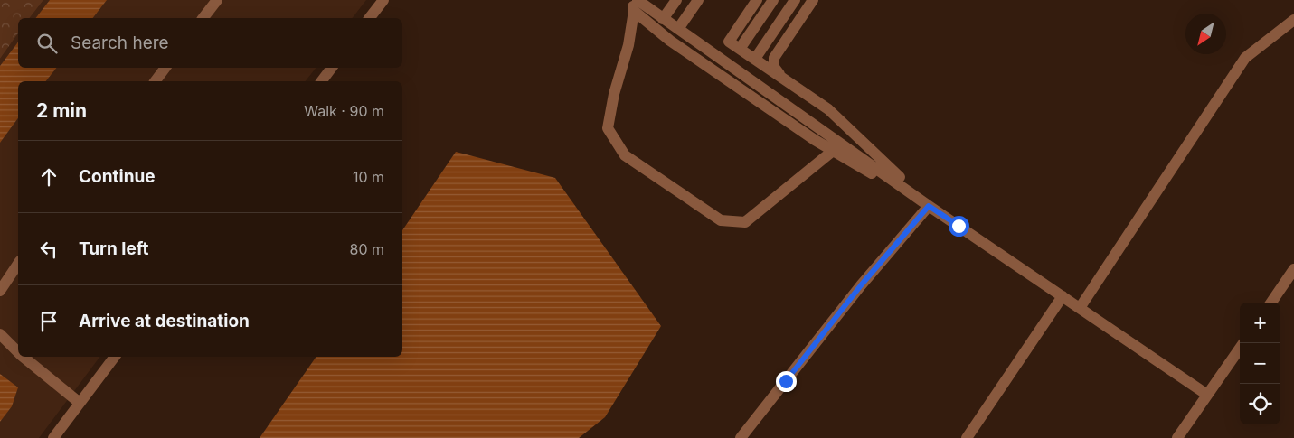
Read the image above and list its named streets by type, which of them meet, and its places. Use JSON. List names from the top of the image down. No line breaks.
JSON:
{"north":"bottom left","page":{"search":"Search here","heading":["2 min","Walk · 90 m"],"list":[["Continue","10 m"],["Turn left","80 m"],"Arrive at destination"],"map_buttons":["+","−"]}}
